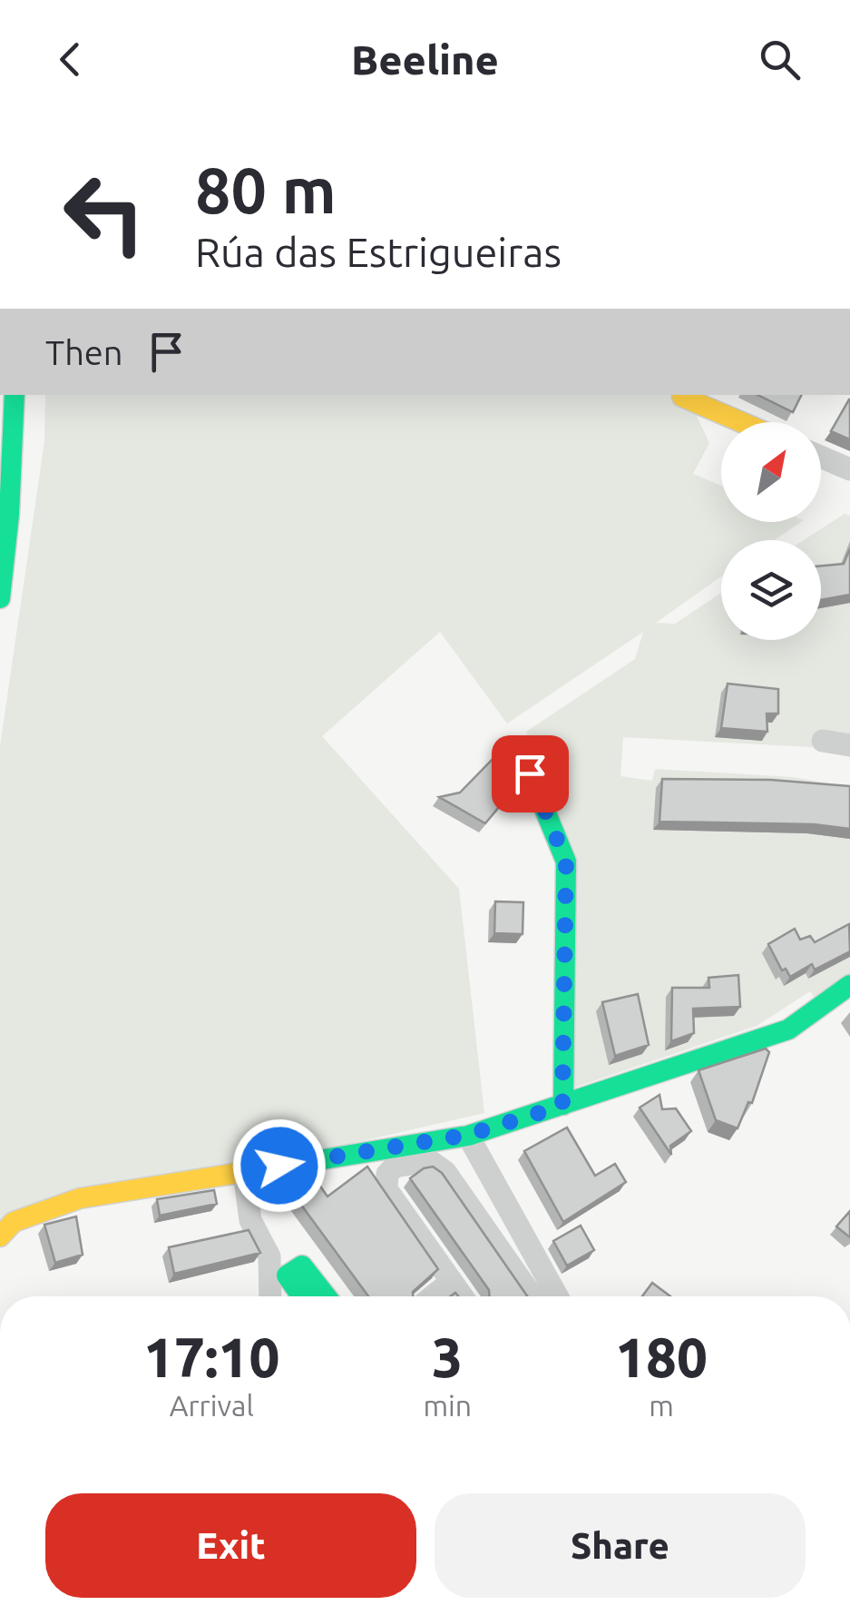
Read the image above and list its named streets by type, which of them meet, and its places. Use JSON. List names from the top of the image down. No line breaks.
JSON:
{"north":"top right","page":{"header":"Beeline","turn":["80 m","Rúa das Estrigueiras"],"then":"Then","eta":["17:10","Arrival","3","min","180","m"],"buttons":["Exit","Share"]}}
